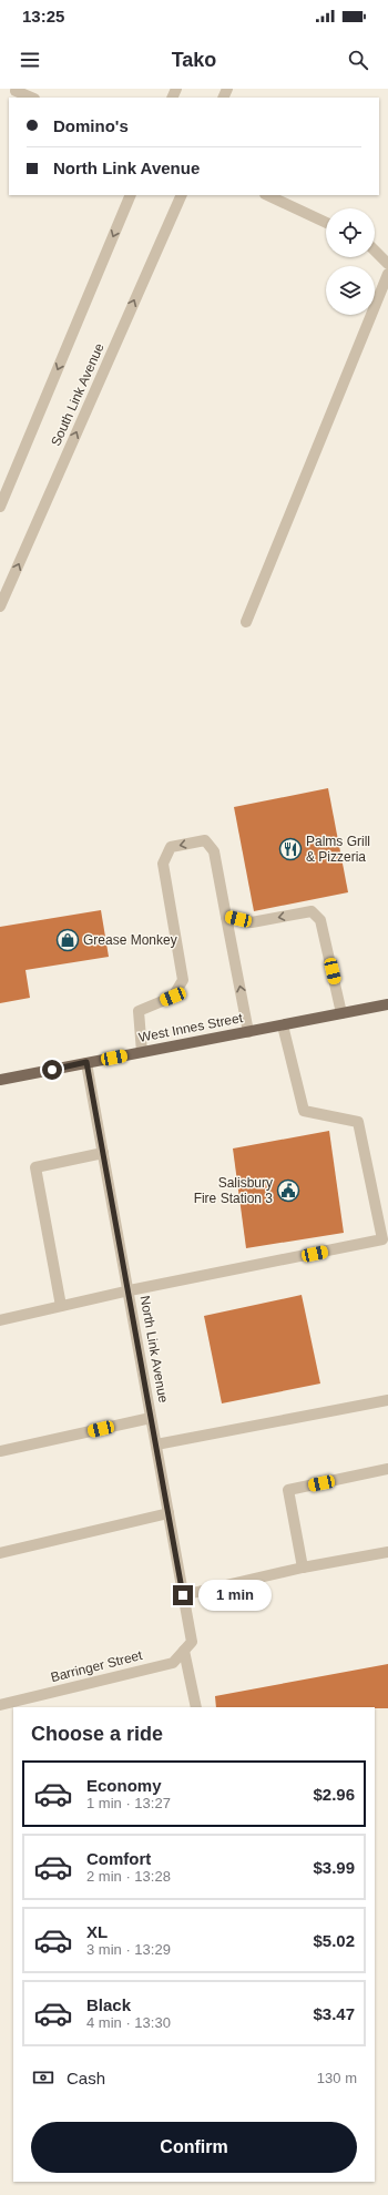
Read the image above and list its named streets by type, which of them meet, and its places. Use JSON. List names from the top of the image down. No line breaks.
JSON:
{"streets":{"main road":["West Innes Street"],"street":["South Link Avenue","North Link Avenue","Barringer Street"]},"crossings":[["West Innes Street","North Link Avenue"],["North Link Avenue","Barringer Street"]],"places":{"restaurant":["Palms Grill & Pizzeria"],"shop":["Grease Monkey"],"public building":["Salisbury Fire Station 3"]},"page":{"status":"13:25","header":"Tako","banner":["Domino's","North Link Avenue"],"bubble":"1 min","heading":"Choose a ride","list":[{"name":"Economy","note":"1 min · 13:27","value":"$2.96"},{"name":"Comfort","note":"2 min · 13:28","value":"$3.99"},{"name":"XL","note":"3 min · 13:29","value":"$5.02"},{"name":"Black","note":"4 min · 13:30","value":"$3.47"}],"pay":["Cash","130 m"],"buttons":"Confirm"}}
